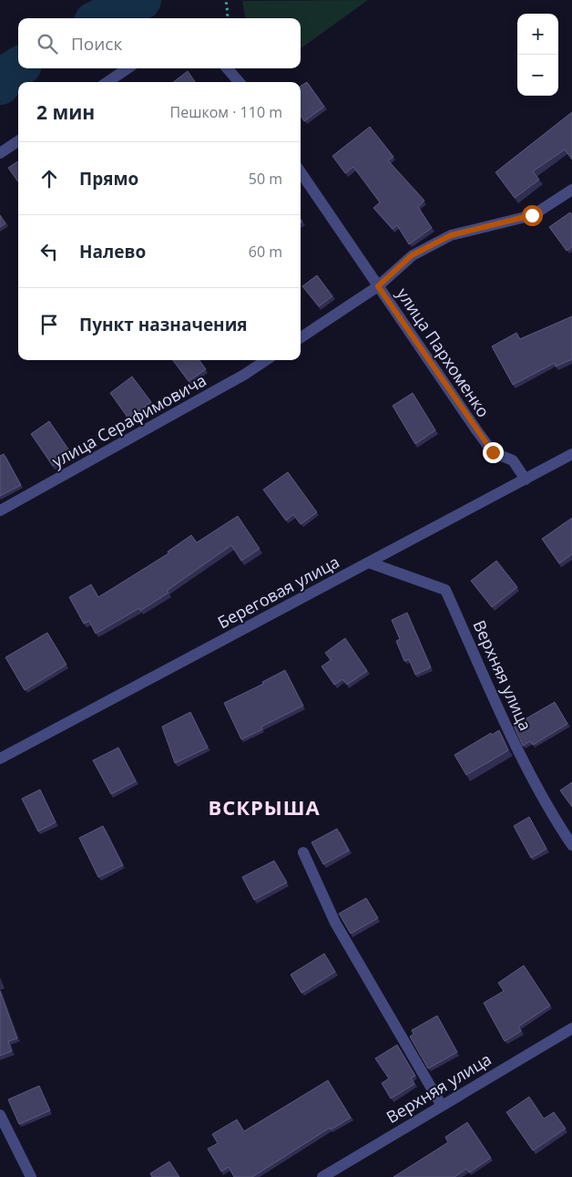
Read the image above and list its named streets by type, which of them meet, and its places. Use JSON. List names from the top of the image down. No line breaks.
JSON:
{"streets":{"street":["улица Пархоменко","улица Серафимовича","Береговая улица","Верхняя улица"]},"crossings":[["улица Пархоменко","Береговая улица"],["Береговая улица","Верхняя улица"]],"districts":["ВСКРЫША"],"page":{"map_buttons":["+","−"],"search":"Поиск","heading":["2 мин","Пешком · 110 m"],"list":[["Прямо","50 m"],["Налево","60 m"],"Пункт назначения"]}}
